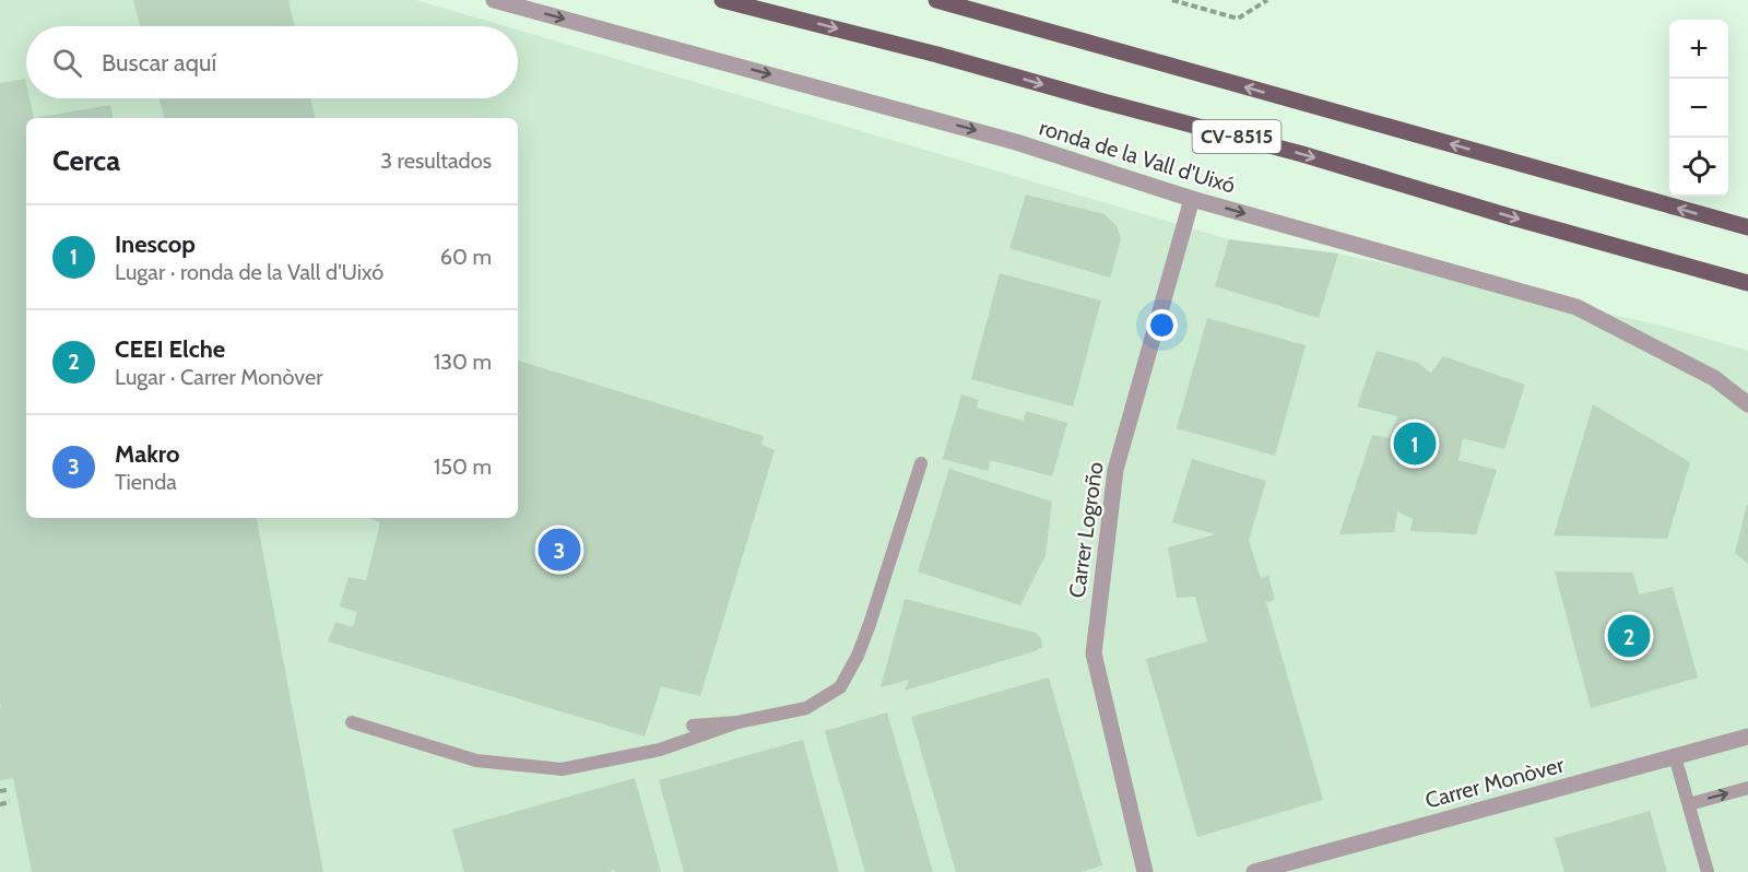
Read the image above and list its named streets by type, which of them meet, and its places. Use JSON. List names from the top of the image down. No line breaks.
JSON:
{"streets":{"main road":["CV-8515"],"street":["ronda de la Vall d'Uixó","Carrer Logroño","Carrer Monòver"]},"crossings":[["ronda de la Vall d'Uixó","Carrer Logroño"]],"one_way":["ronda de la Vall d'Uixó"],"page":{"map_buttons":["+","−"],"search":"Buscar aquí","heading":["Cerca","3 resultados"],"list":[{"mark":"1","name":"Inescop","note":"Lugar · ronda de la Vall d'Uixó","value":"60 m"},{"mark":"2","name":"CEEI Elche","note":"Lugar · Carrer Monòver","value":"130 m"},{"mark":"3","name":"Makro","note":"Tienda","value":"150 m"}],"pins":["1","3","2"]}}
